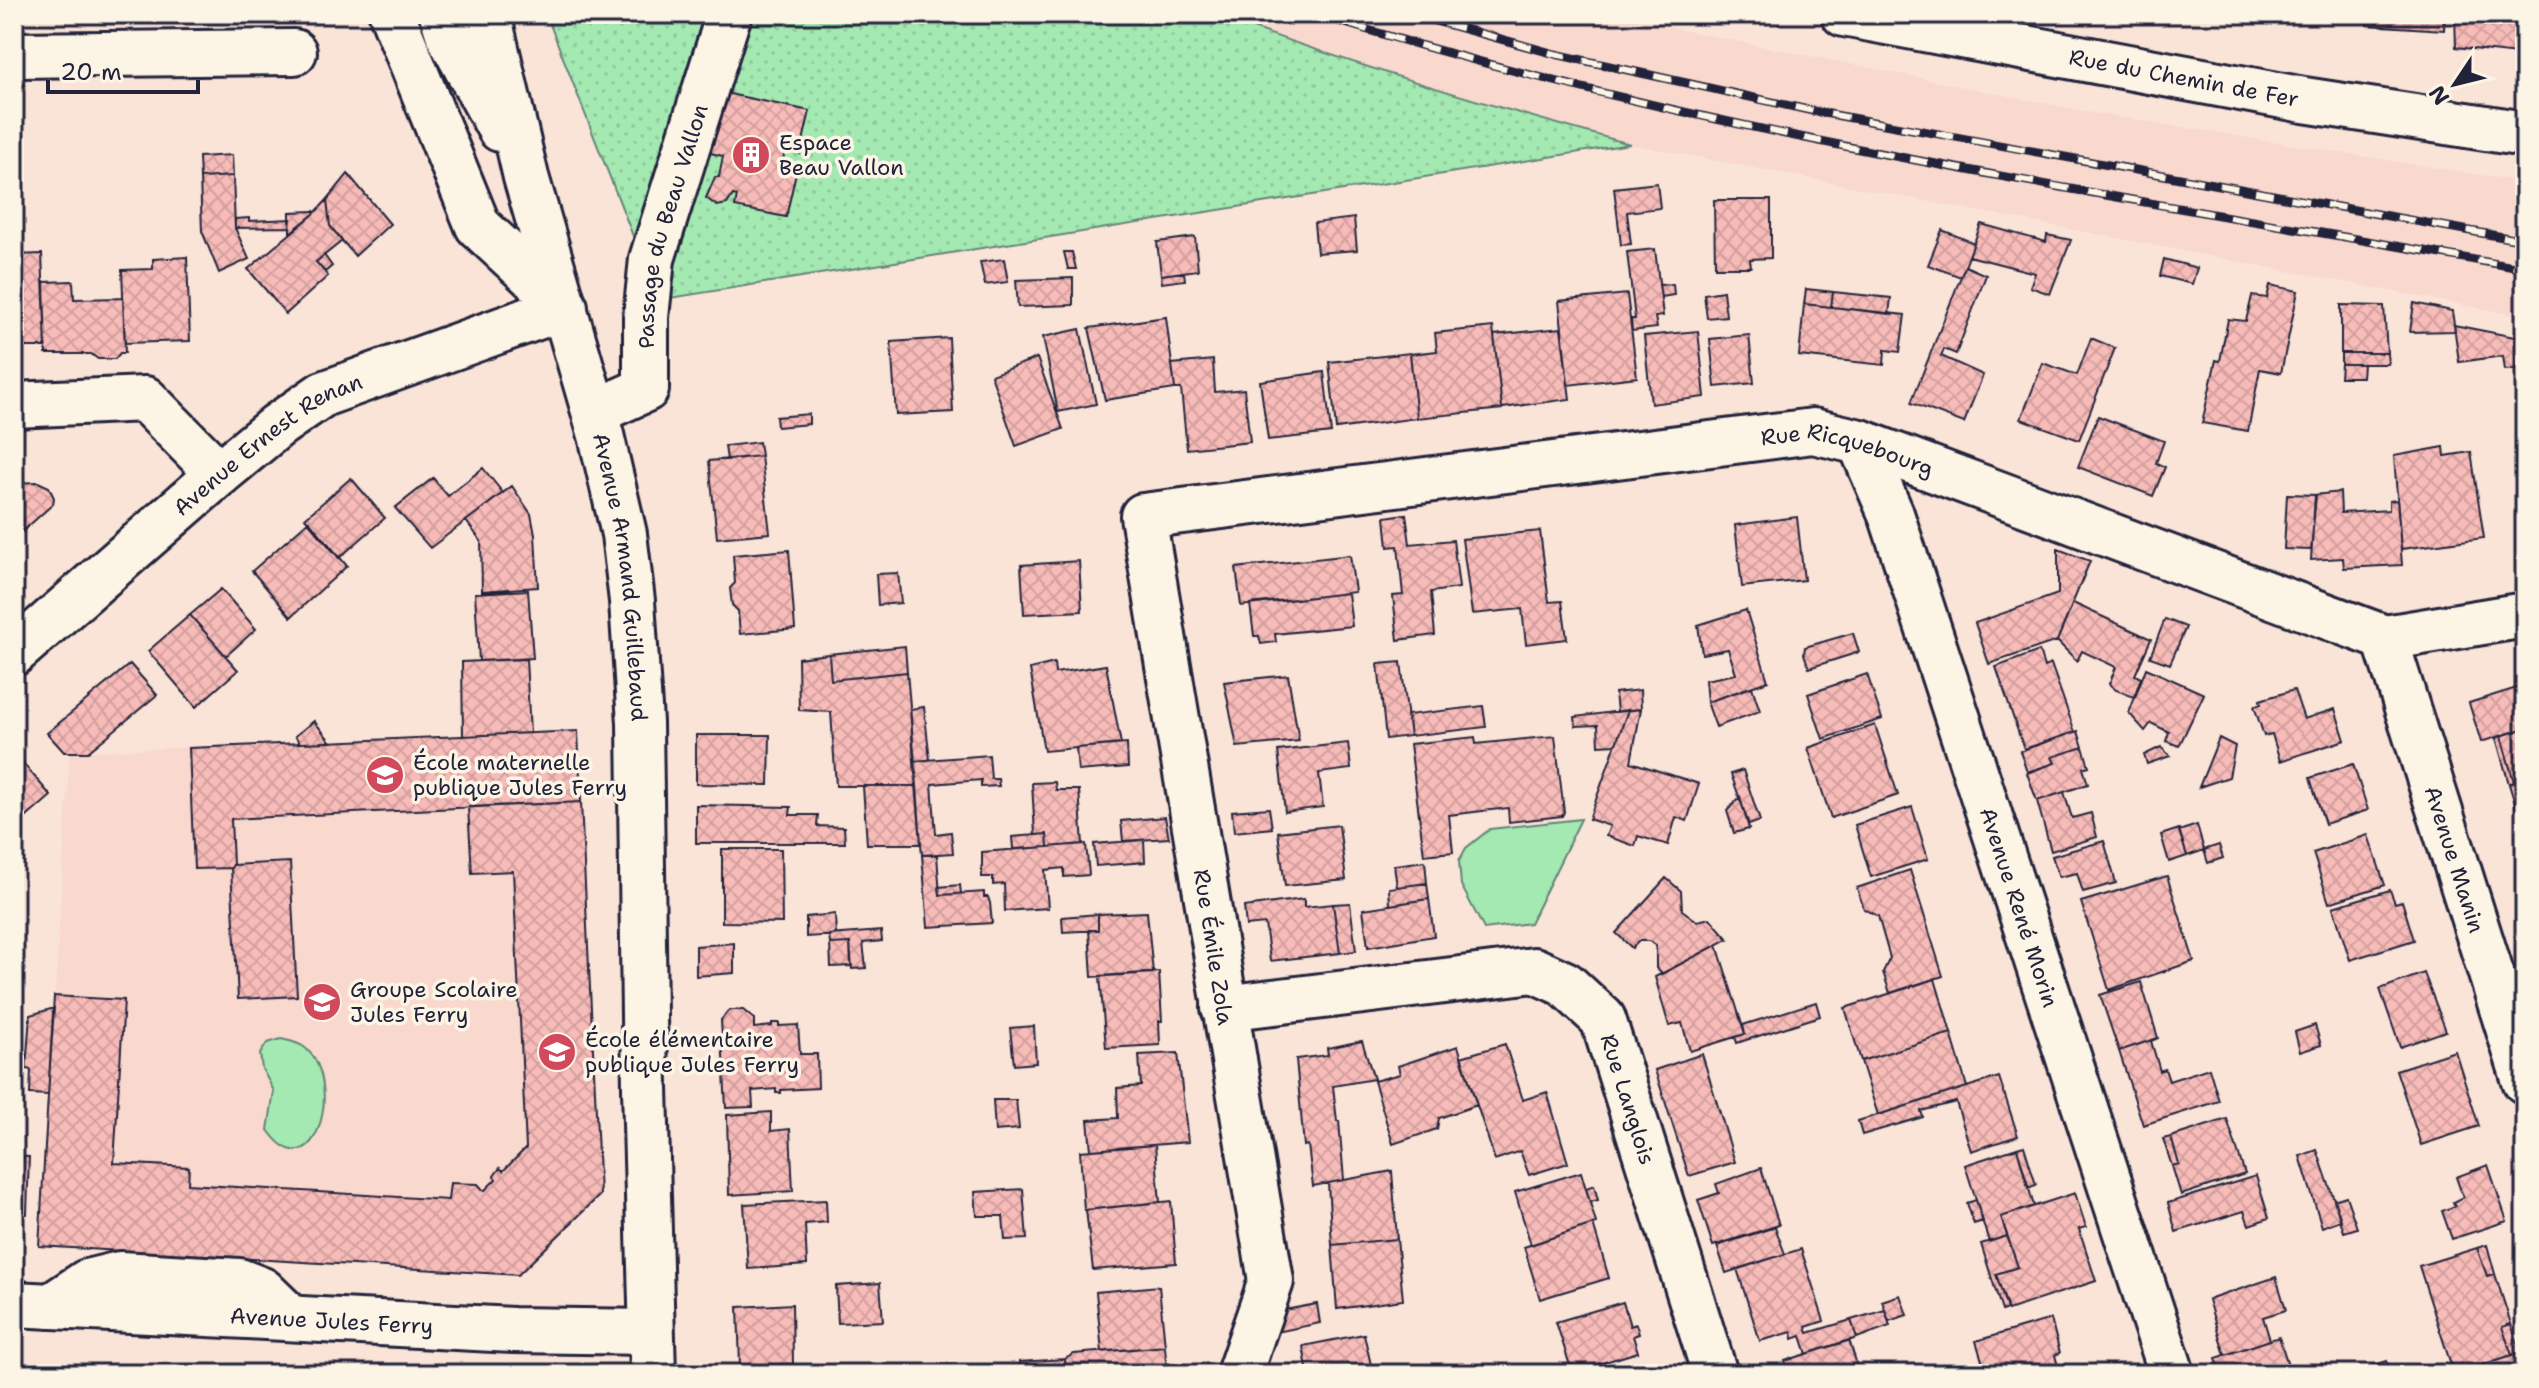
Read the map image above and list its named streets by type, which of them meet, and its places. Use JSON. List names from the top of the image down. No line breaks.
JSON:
{"streets":{"street":["Rue du Chemin de Fer","Passage du Beau Vallon","Avenue Ernest Renan","Rue Ricquebourg","Avenue Armand Guillebaud","Avenue Manin","Avenue René Morin","Rue Émile Zola","Rue Langlois","Avenue Jules Ferry"]},"crossings":[["Passage du Beau Vallon","Avenue Armand Guillebaud"],["Avenue Ernest Renan","Avenue Armand Guillebaud"],["Rue Ricquebourg","Avenue Manin"],["Rue Ricquebourg","Avenue René Morin"],["Rue Ricquebourg","Rue Émile Zola"],["Avenue Armand Guillebaud","Avenue Jules Ferry"],["Rue Émile Zola","Rue Langlois"]],"places":{"building":["Espace Beau Vallon"],"school or university":["École maternelle publique Jules Ferry","Groupe Scolaire Jules Ferry","École élémentaire publique Jules Ferry"]},"scale_bar":"20 m","north":"bottom left"}
